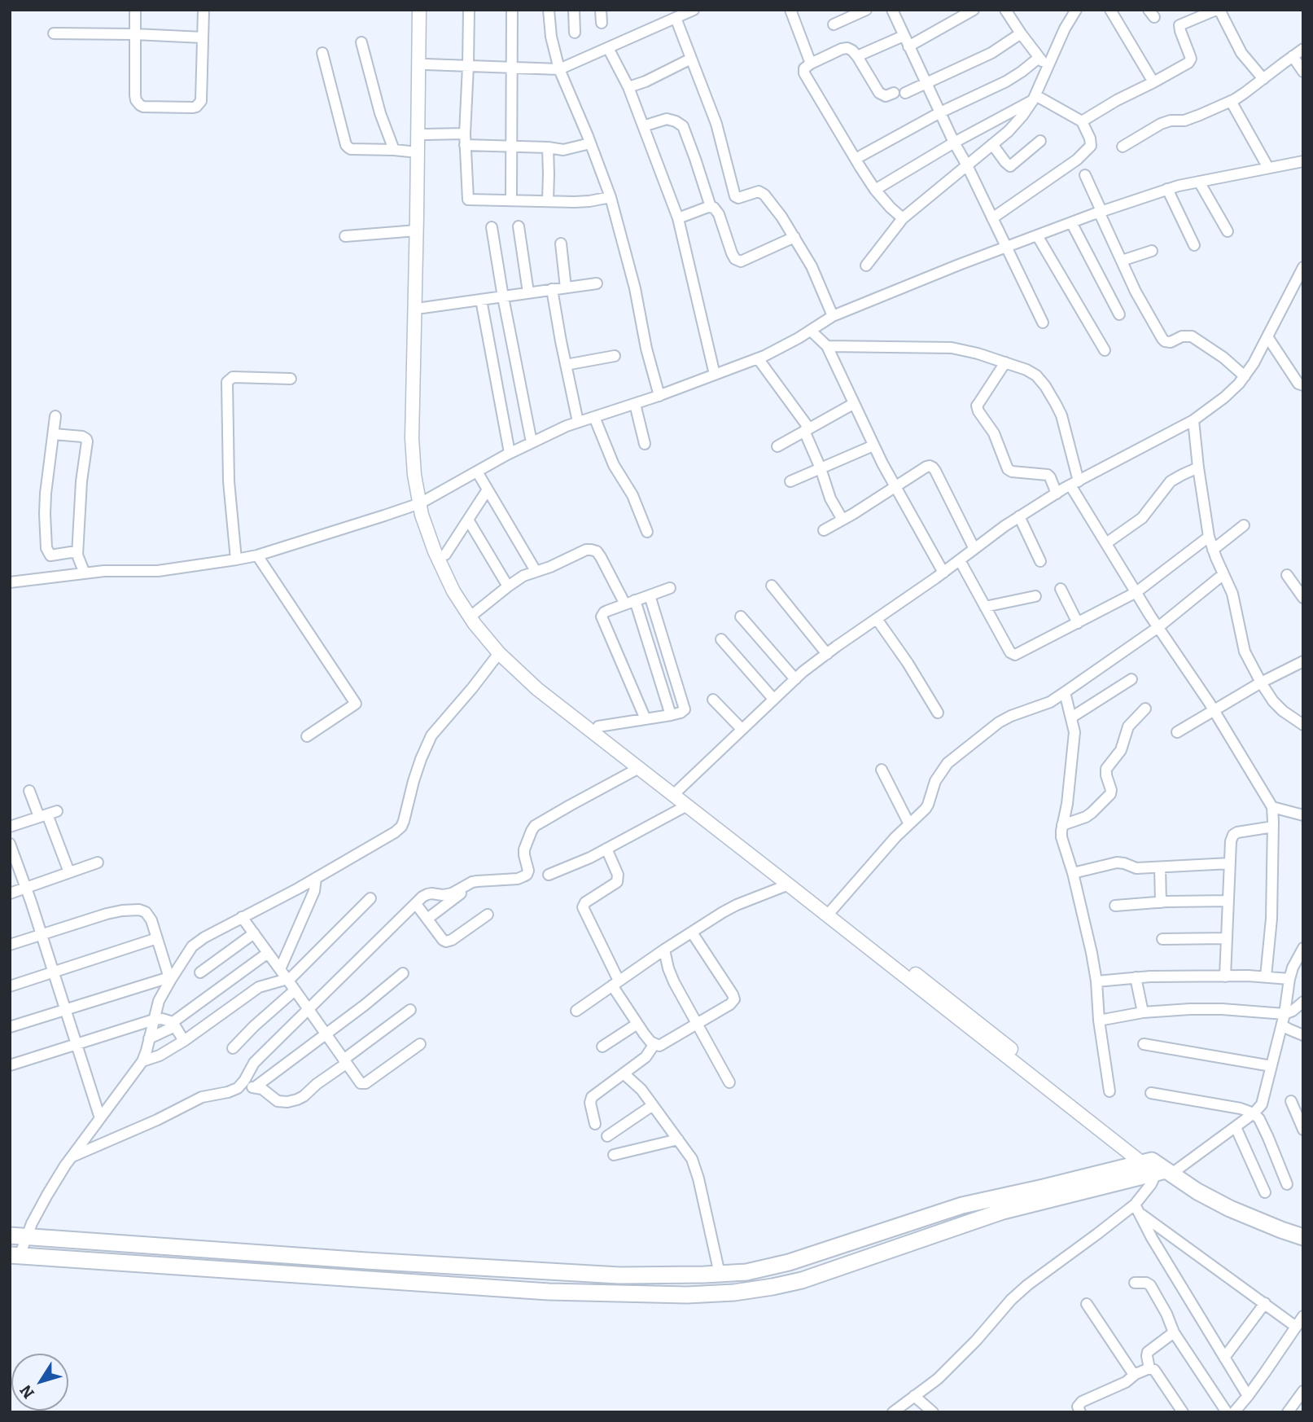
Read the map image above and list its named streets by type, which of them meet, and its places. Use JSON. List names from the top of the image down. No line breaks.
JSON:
{"north":"bottom left"}
